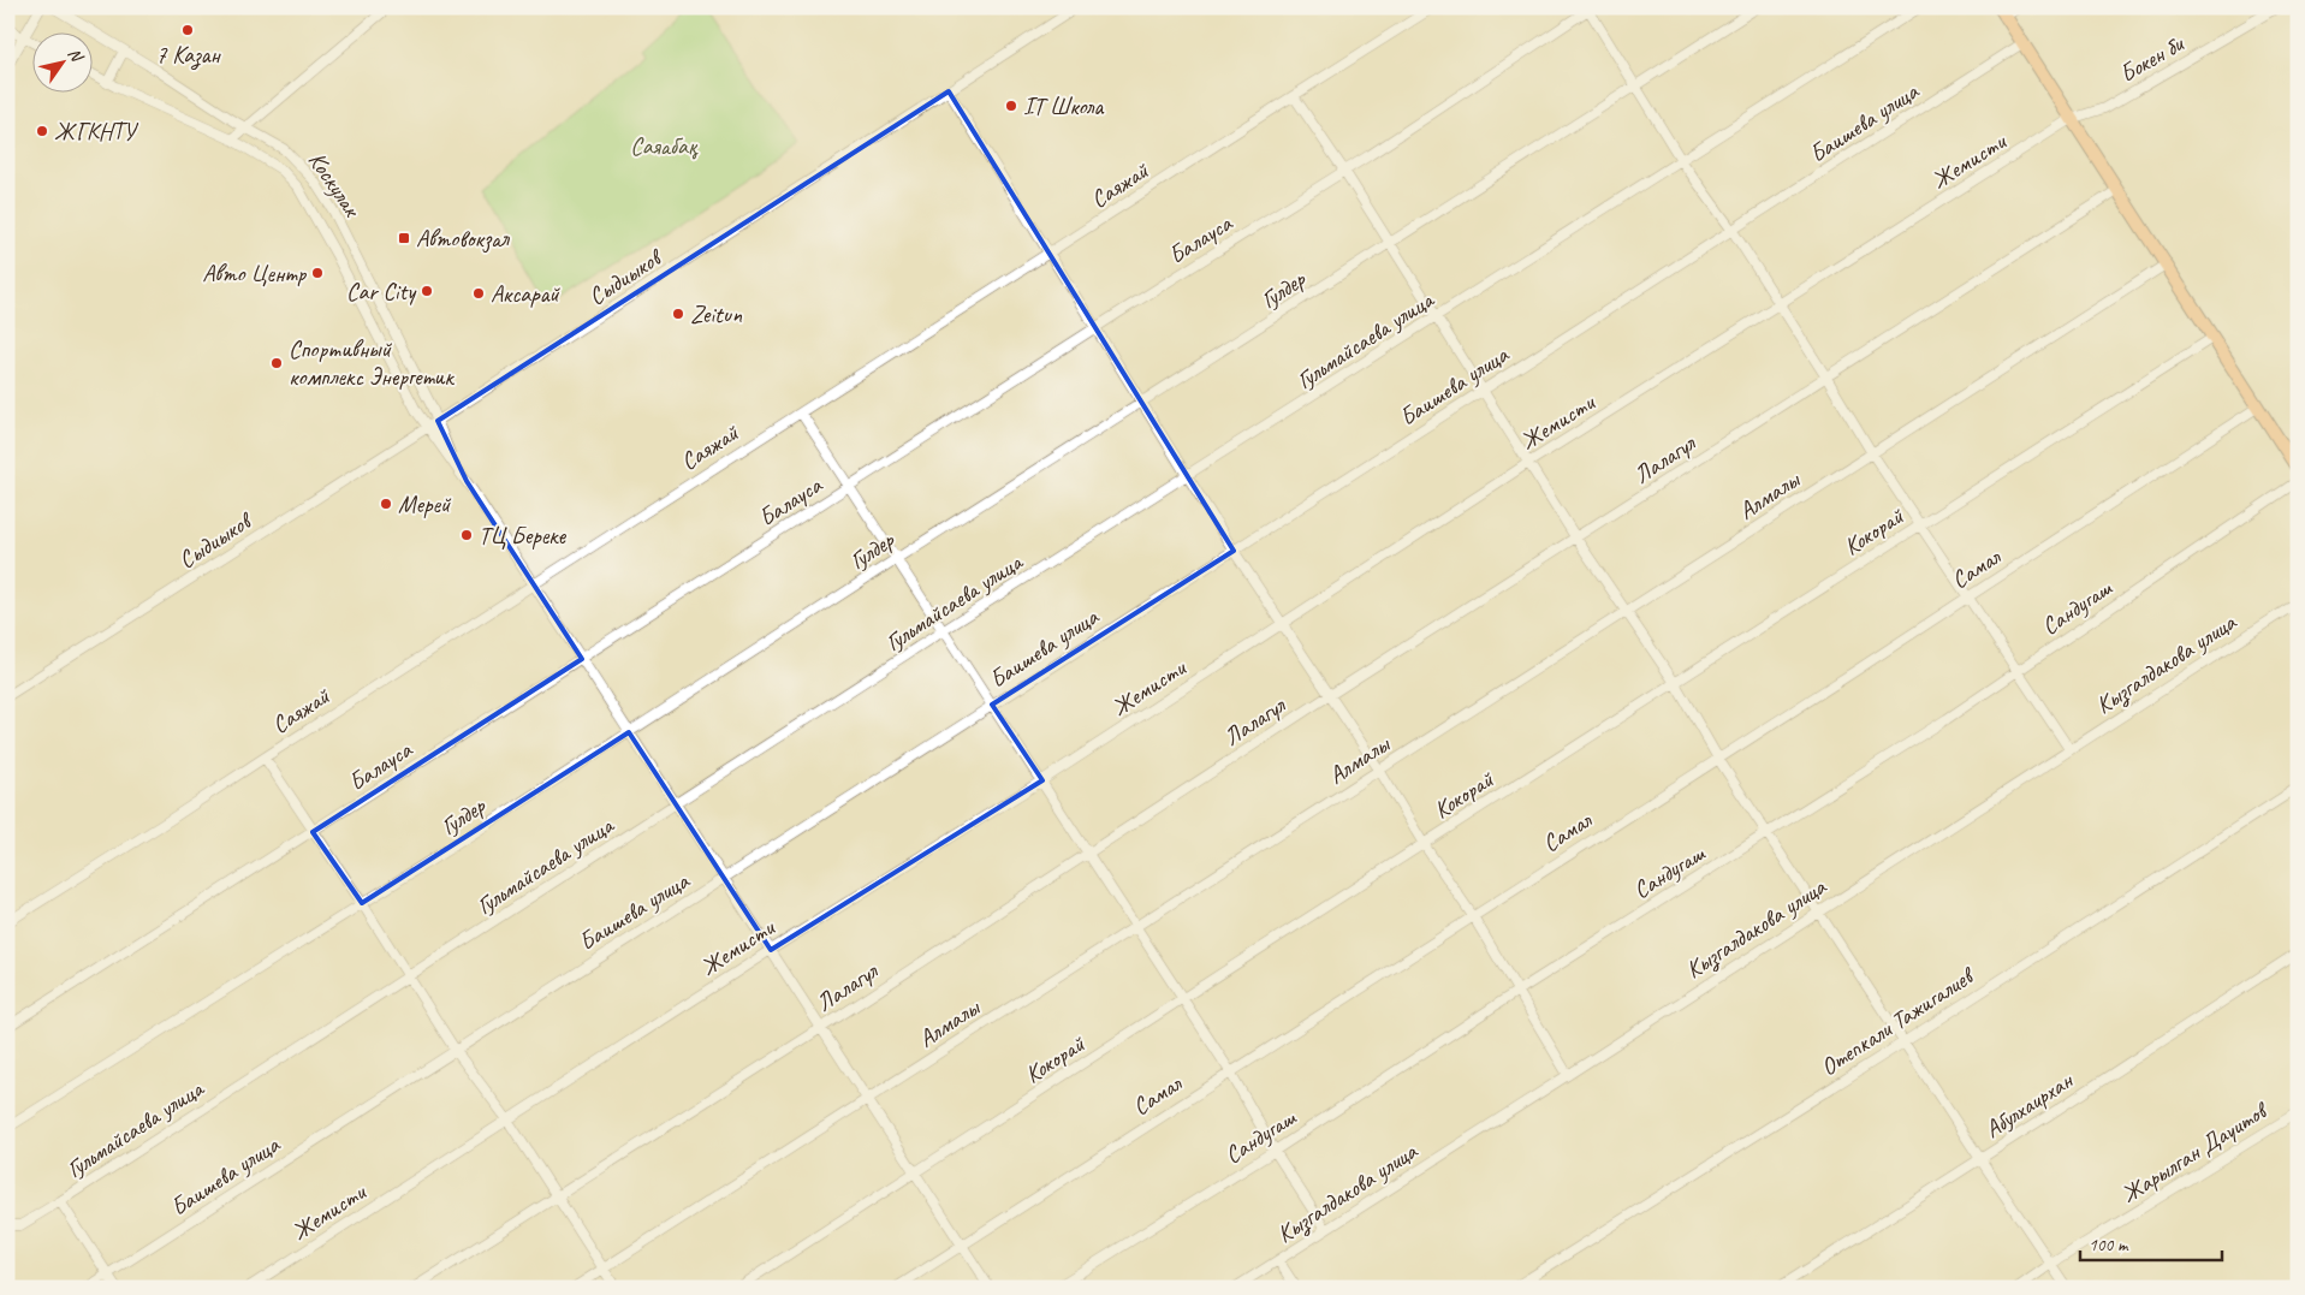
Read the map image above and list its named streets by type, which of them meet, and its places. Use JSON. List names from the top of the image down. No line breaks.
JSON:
{"streets":{"street":["Бокен би","Баишева улица","Жемисти","Коскулак","Саяжай","Балауса","Сыдиыков","Гулдер","Гульмайсаева улица","Лалагул","Алмалы","Кокорай","Самал","Сандугаш","Кызгалдакова улица","Отепкали Тажигалиев","Абулхаирхан","Жарылган Дауитов"]},"crossings":[["Бокен би","Жемисти"],["Коскулак","Сыдиыков"]],"parks":["Саяабақ"],"places":{"other":["7 Казан","IT Школа","ЖГКНТУ","Авто Центр","Car City","Аксарай","Zeitun","Спортивный комплекс Энергетик","Мерей","ТЦ Береке"],"transit":["Автовокзал"]},"scale_bar":"100 m","north":"top right"}
